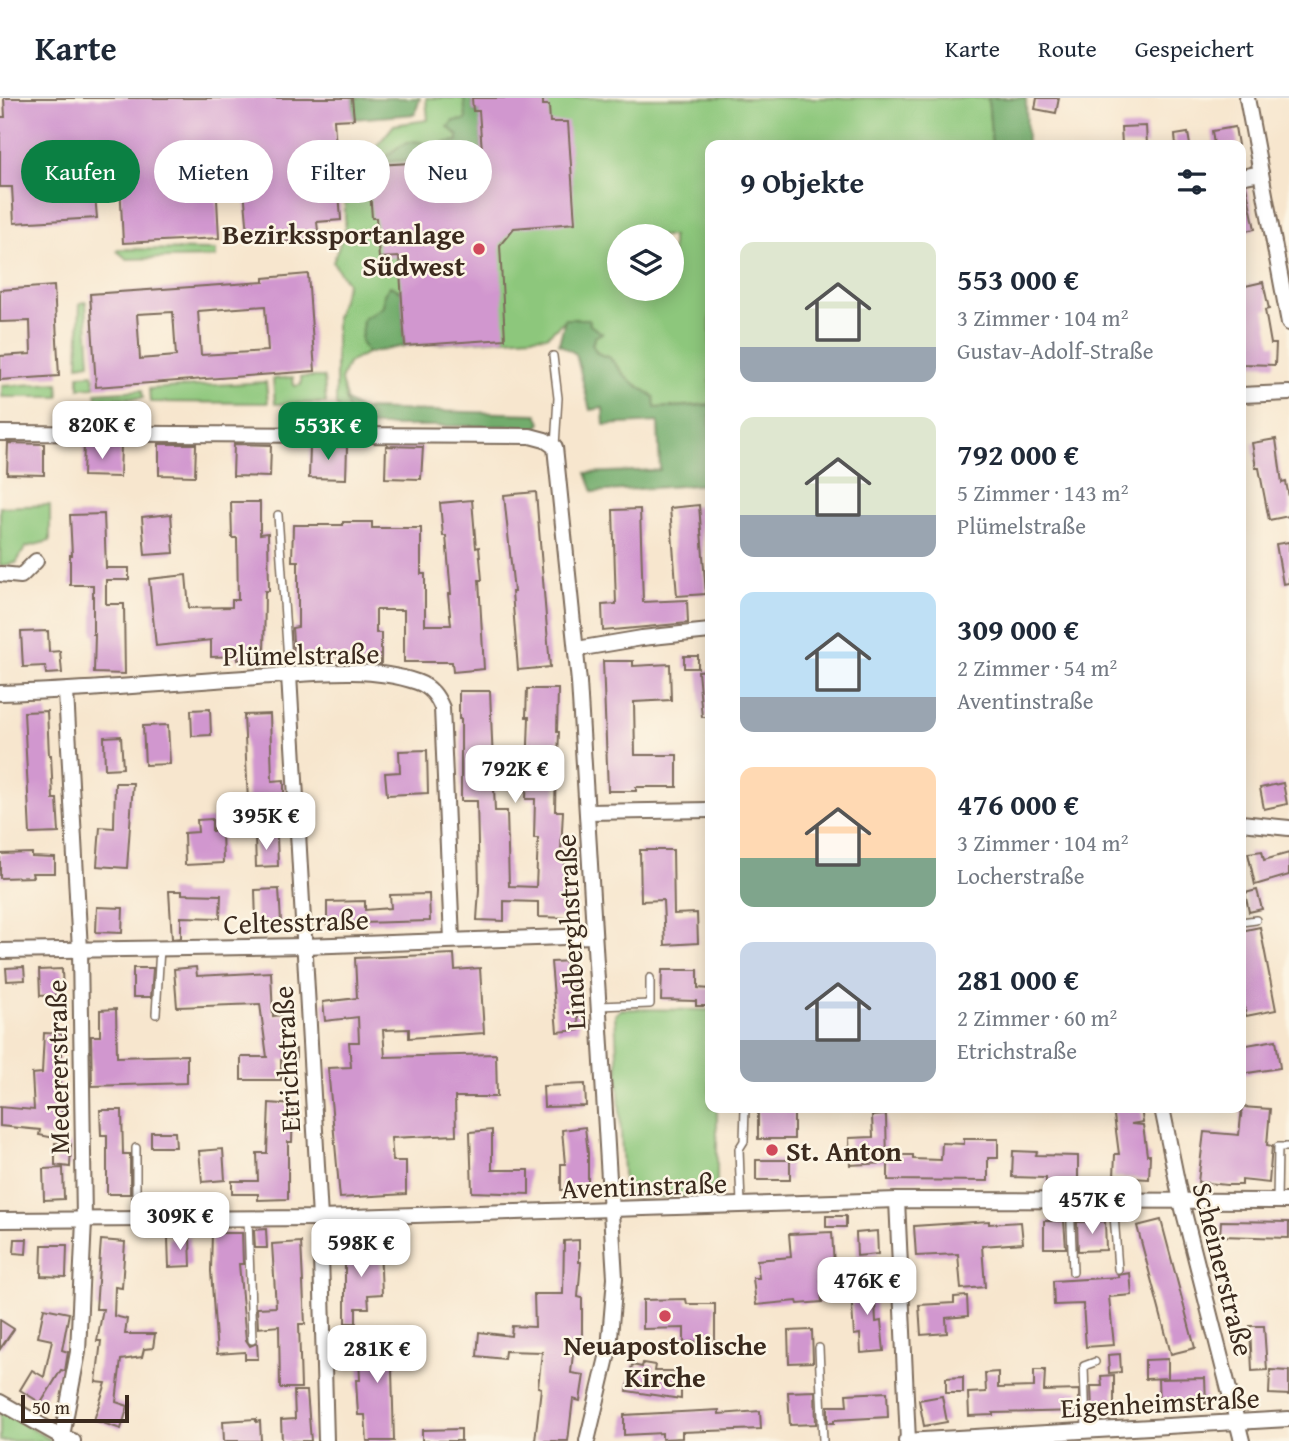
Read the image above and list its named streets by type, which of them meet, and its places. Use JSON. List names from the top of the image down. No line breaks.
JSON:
{"streets":{"street":["Plümelstraße","Celtesstraße","Lindberghstraße","Etrichstraße","Medererstraße","Aventinstraße","Scheinerstraße","Eigenheimstraße"]},"crossings":[["Plümelstraße","Celtesstraße"],["Plümelstraße","Etrichstraße"],["Plümelstraße","Medererstraße"],["Celtesstraße","Lindberghstraße"],["Celtesstraße","Etrichstraße"],["Celtesstraße","Medererstraße"],["Lindberghstraße","Aventinstraße"],["Etrichstraße","Aventinstraße"],["Medererstraße","Aventinstraße"],["Aventinstraße","Scheinerstraße"],["Scheinerstraße","Eigenheimstraße"]],"places":["Bezirkssportanlage Südwest","St. Anton","Neuapostolische Kirche"],"scale_bar":"50 m","page":{"header":"Karte","nav":["Karte","Route","Gespeichert"],"chip":["Kaufen","Mieten","Filter","Neu"],"heading":"9 Objekte","list":[{"name":"553 000 €","note":"3 Zimmer · 104 m² · Gustav-Adolf-Straße"},{"name":"792 000 €","note":"5 Zimmer · 143 m² · Plümelstraße"},{"name":"309 000 €","note":"2 Zimmer · 54 m² · Aventinstraße"},{"name":"476 000 €","note":"3 Zimmer · 104 m² · Locherstraße"},{"name":"281 000 €","note":"2 Zimmer · 60 m² · Etrichstraße"}],"price":["820K €","553K €","792K €","395K €","457K €","309K €","598K €","476K €","281K €"],"scale":"50 m"}}
